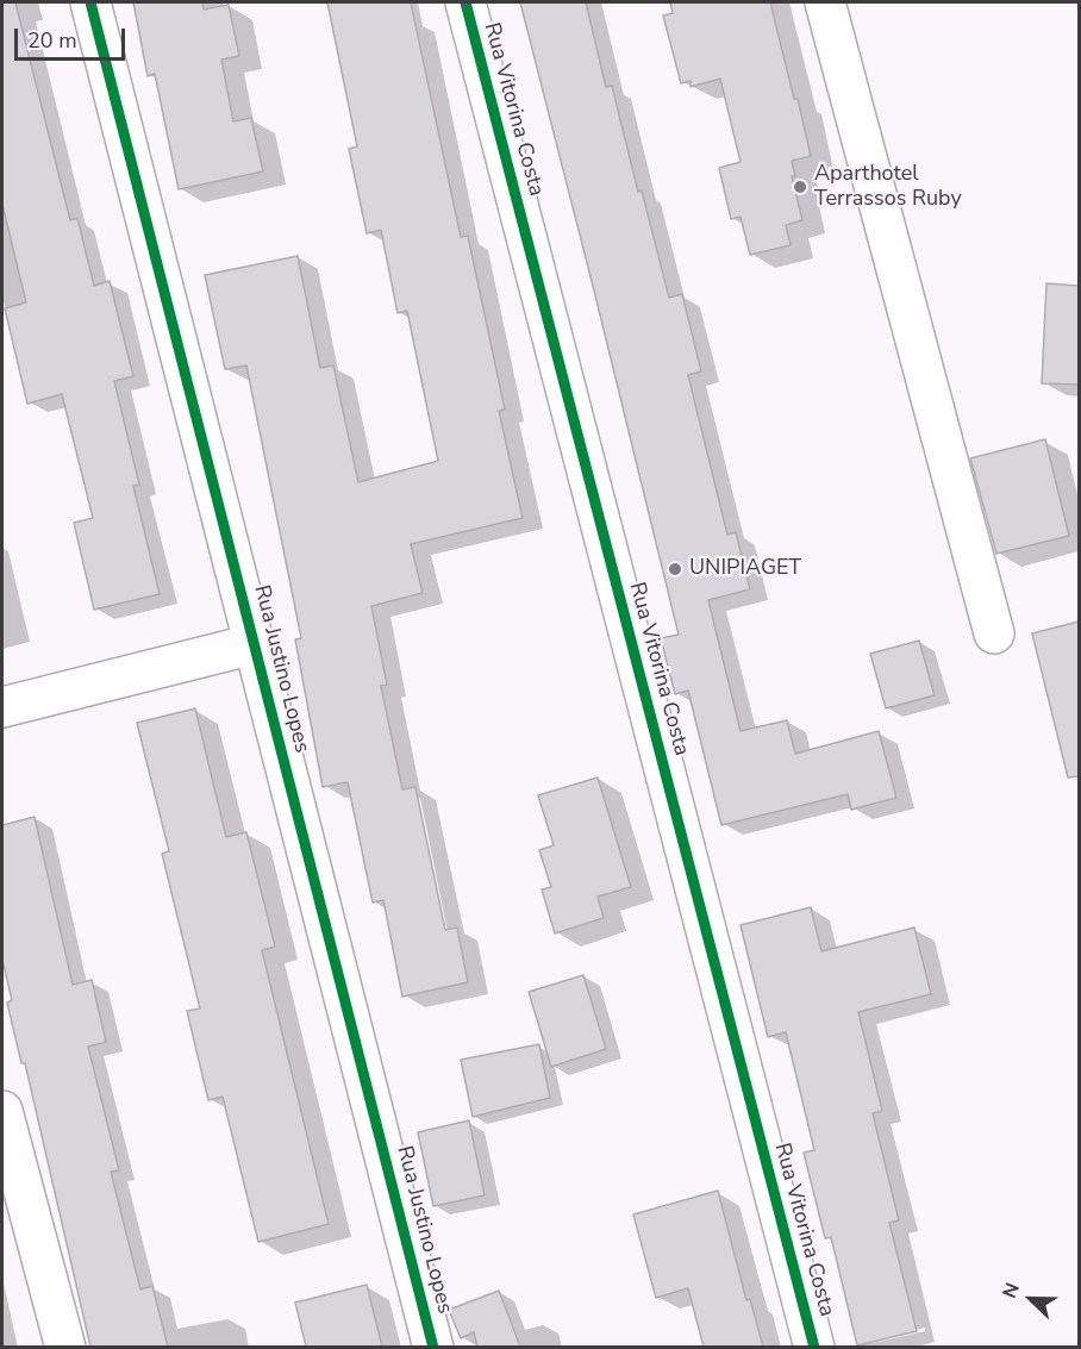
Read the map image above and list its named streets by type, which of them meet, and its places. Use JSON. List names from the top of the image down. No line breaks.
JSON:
{"streets":{"street":["Rua Vitorina Costa","Rua Justino Lopes"]},"places":["Aparthotel Terrassos Ruby","UNIPIAGET"],"scale_bar":"20 m","north":"top left"}
